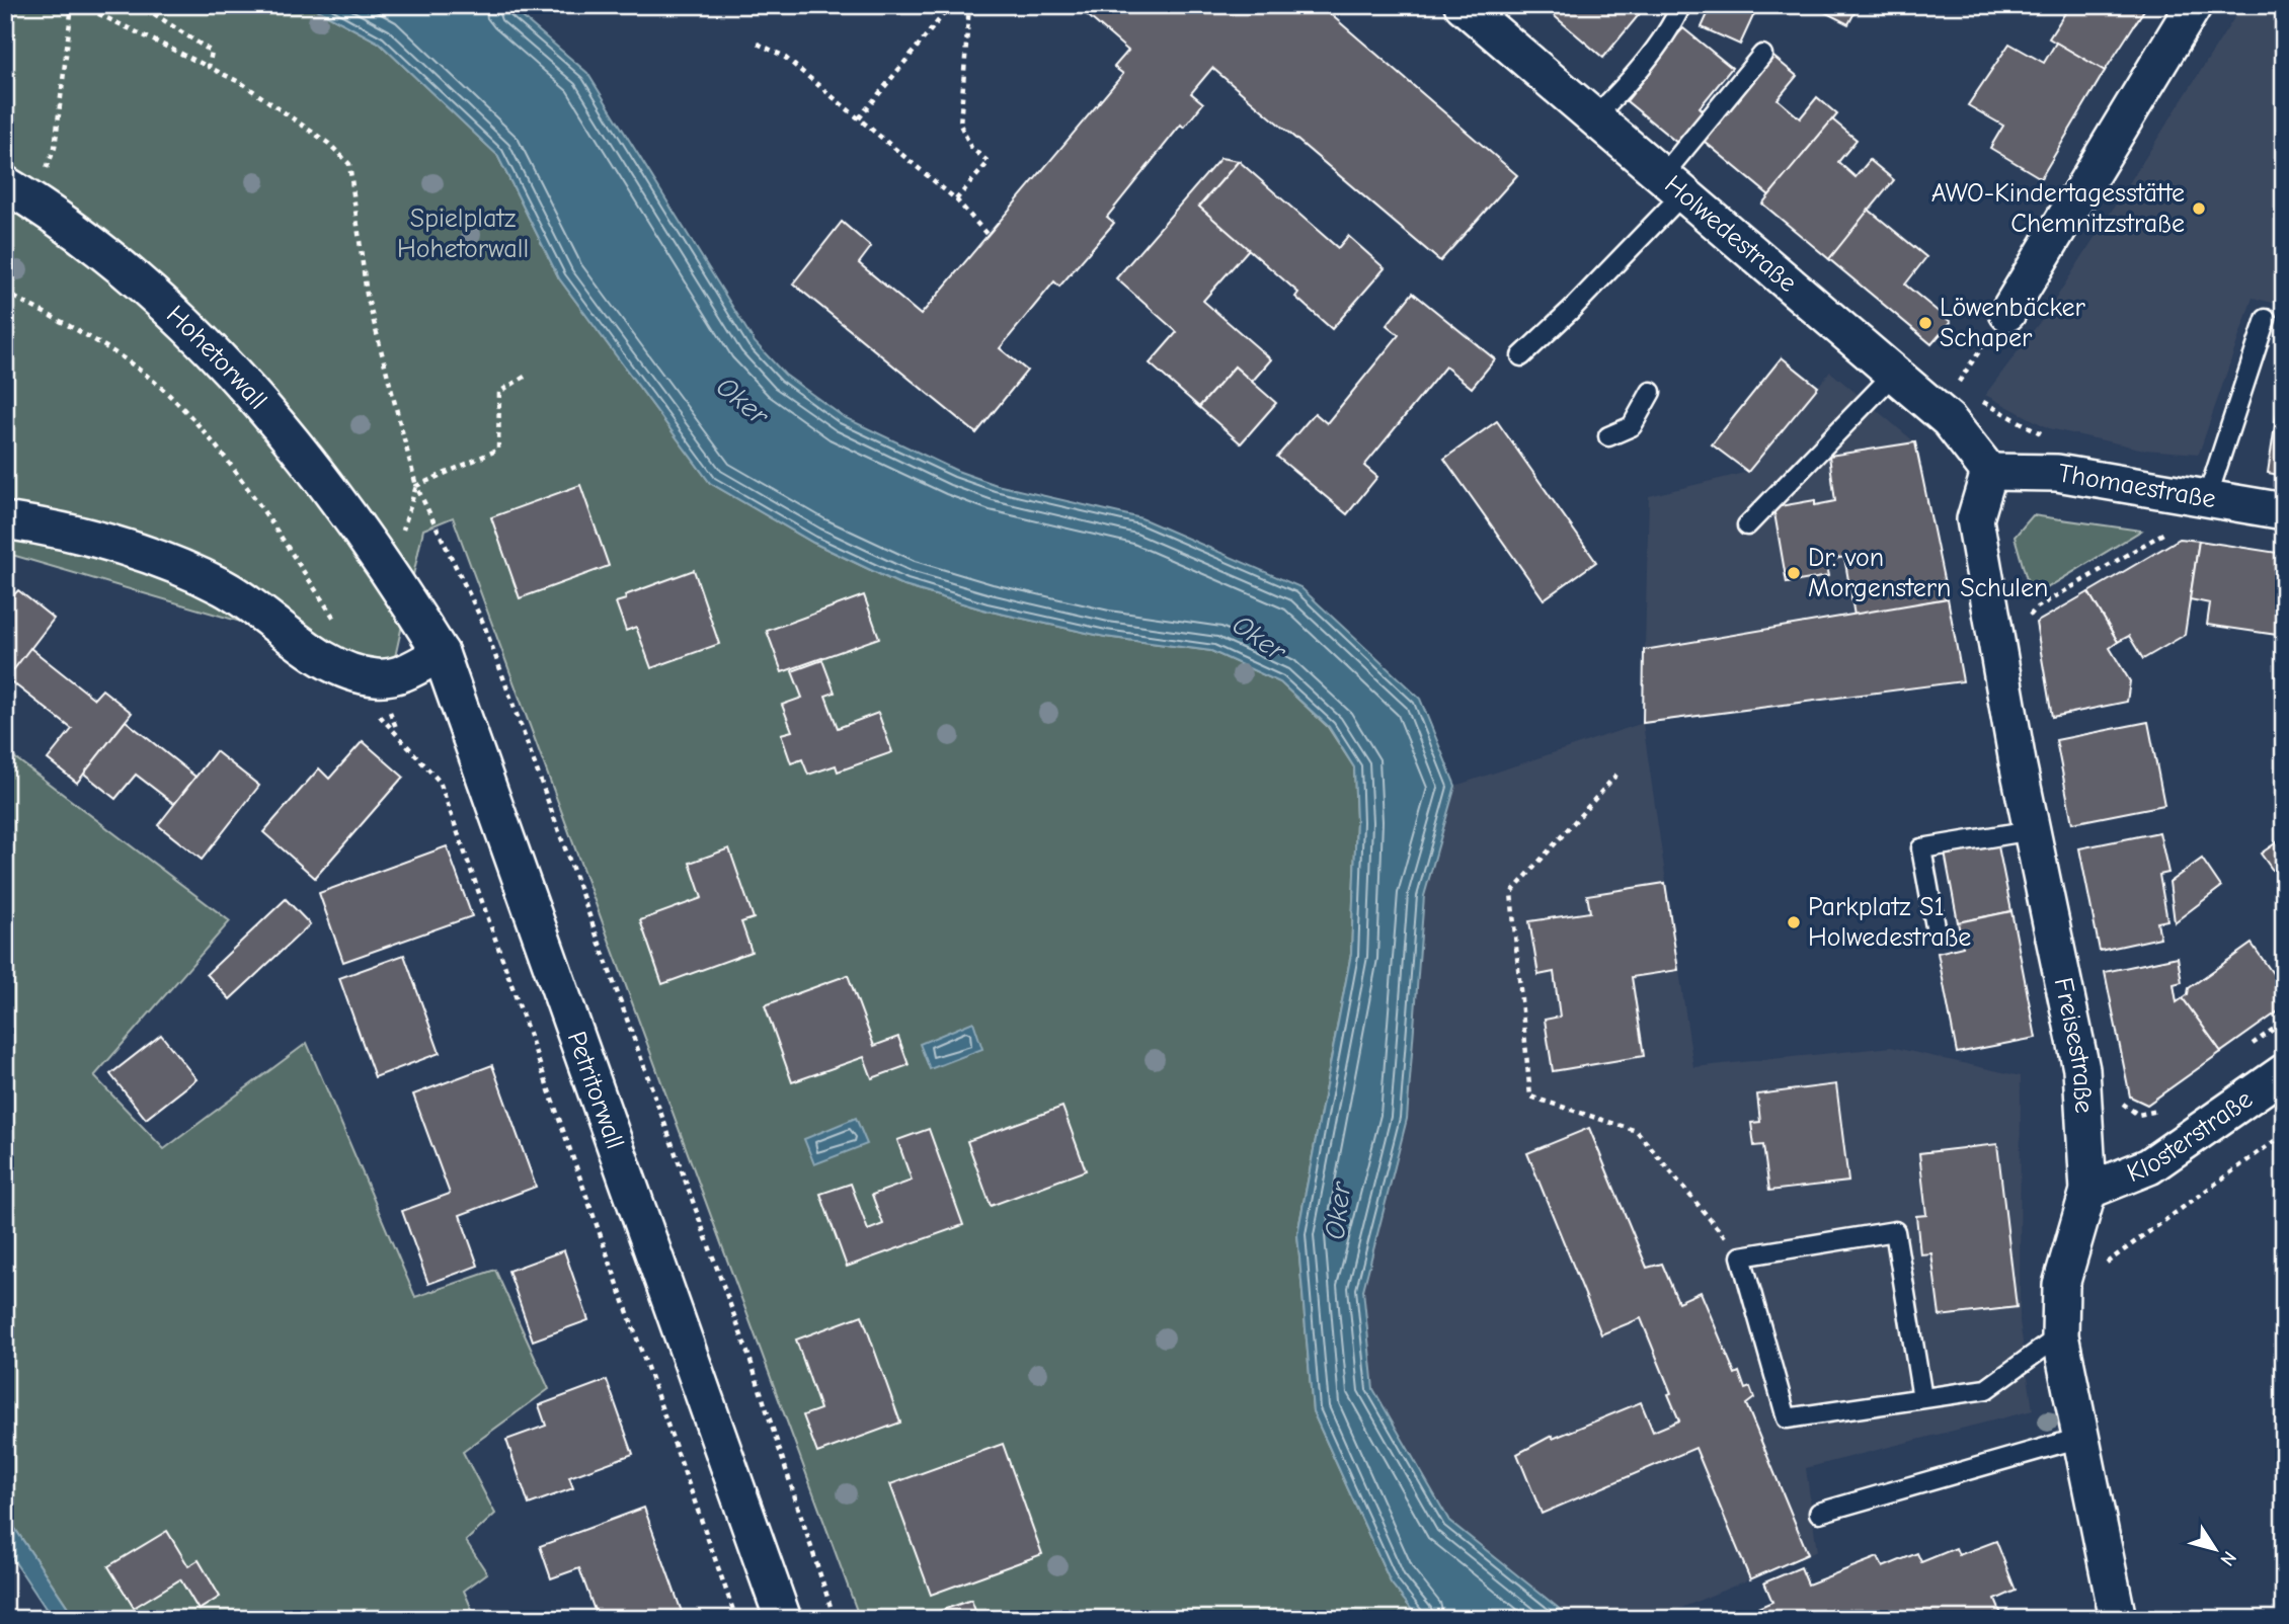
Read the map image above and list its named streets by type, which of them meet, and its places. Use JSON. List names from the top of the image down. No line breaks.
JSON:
{"streets":{"street":["Holwedestraße","Hohetorwall","Thomaestraße","Freisestraße","Petritorwall","Klosterstraße"]},"crossings":[["Holwedestraße","Thomaestraße"],["Holwedestraße","Freisestraße"],["Hohetorwall","Petritorwall"],["Thomaestraße","Freisestraße"],["Freisestraße","Klosterstraße"]],"water":["Oker"],"parks":["Spielplatz Hohetorwall"],"places":["AWO-Kindertagesstätte Chemnitzstraße","Löwenbäcker Schaper","Dr. von Morgenstern Schulen","Parkplatz S1 Holwedestraße"],"north":"bottom right"}
